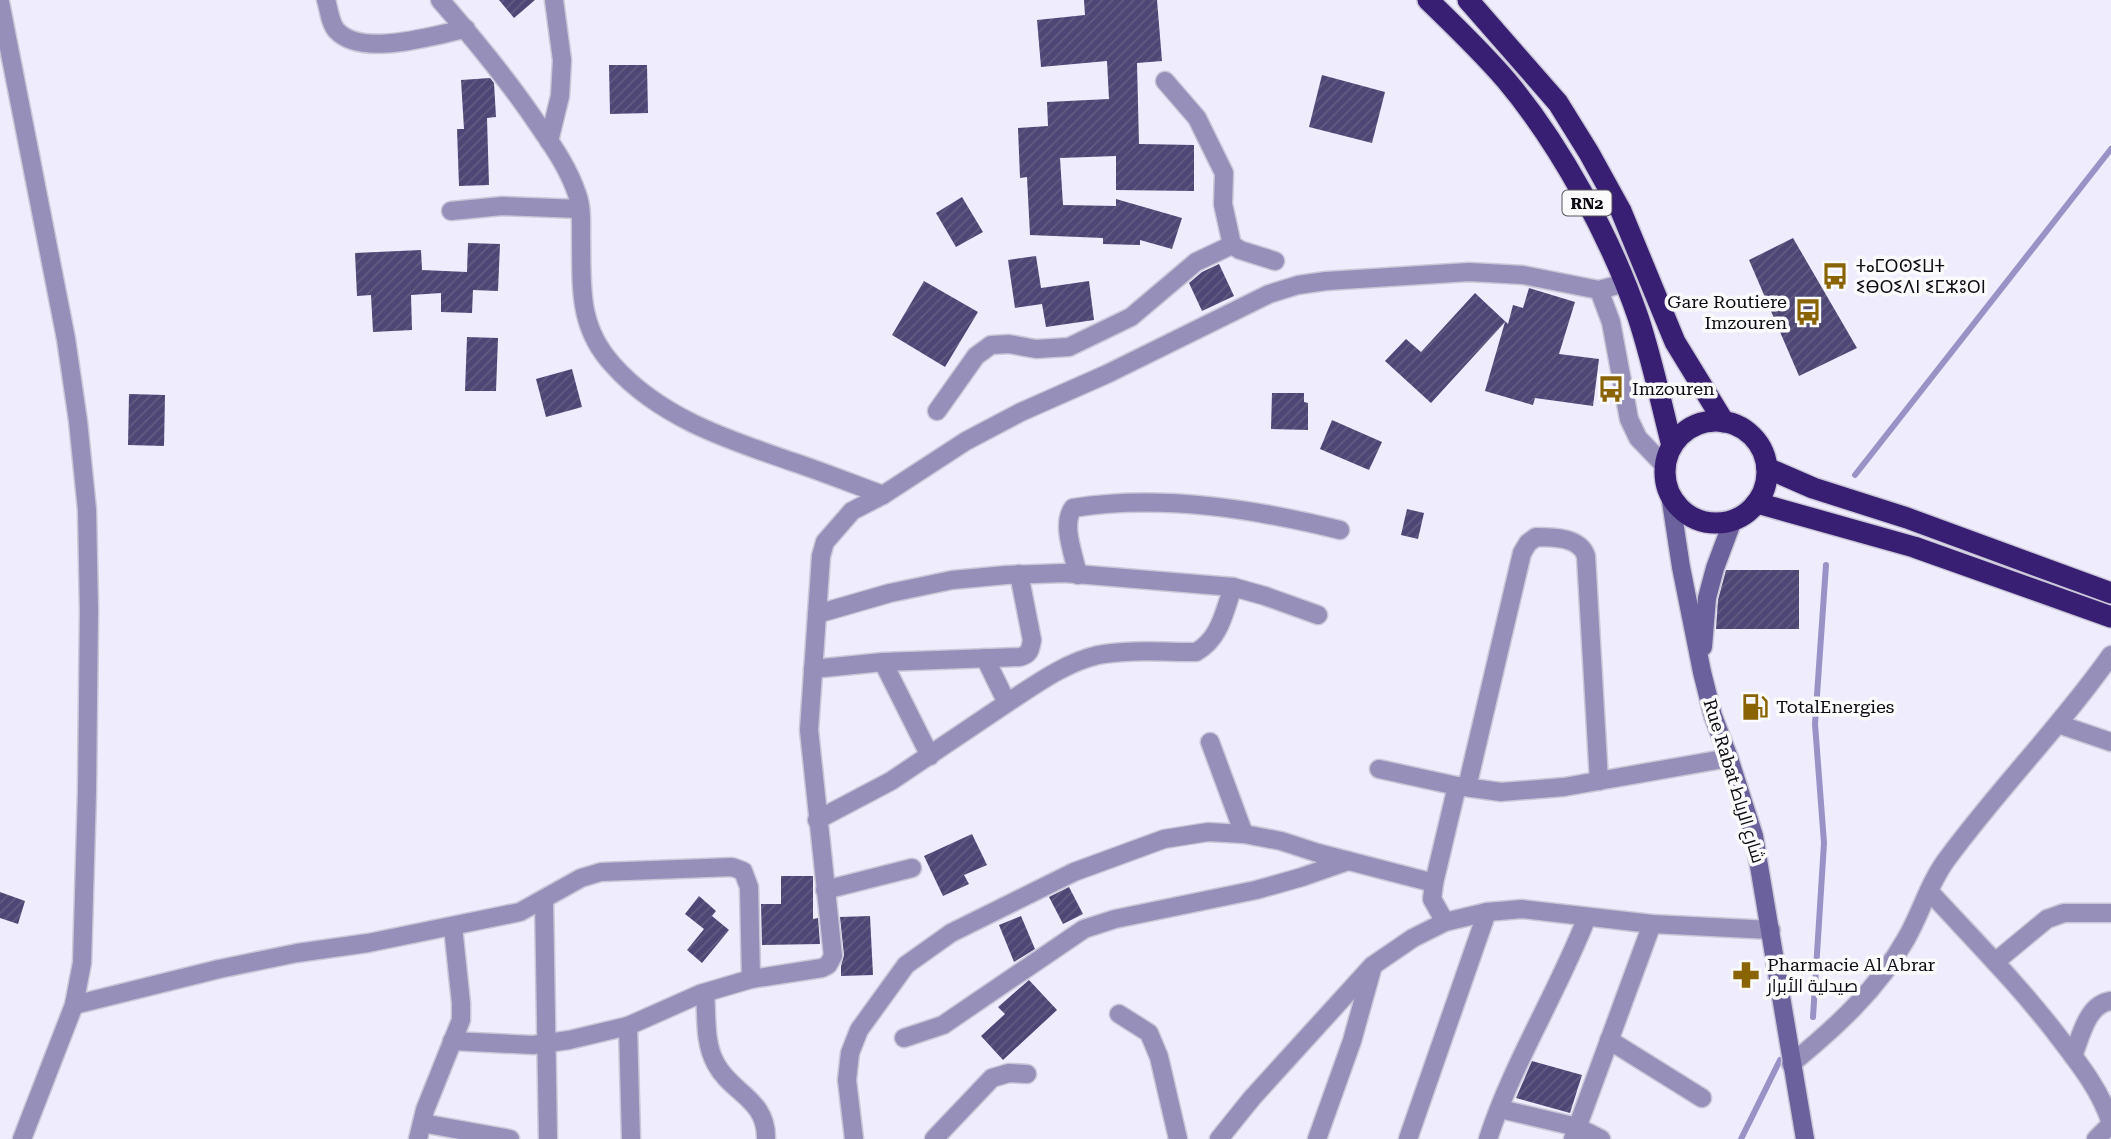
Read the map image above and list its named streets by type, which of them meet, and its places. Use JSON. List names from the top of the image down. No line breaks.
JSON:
{"streets":{"highway":["RN2"],"street":["Rue Rabat شارع الرباط"]},"crossings":[["RN2","Rue Rabat شارع الرباط"]],"places":{"bus stop":["ⵜⴰⵎⵔⵙⵉⵡⵜ ⵉⴱⵔⵉⴷⵏ ⵉⵎⵣⵓⵔⵏ","Gare Routiere Imzouren","Imzouren"],"fuel station":["TotalEnergies"],"pharmacy":["Pharmacie Al Abrar صيدلية الأبرار"]}}
